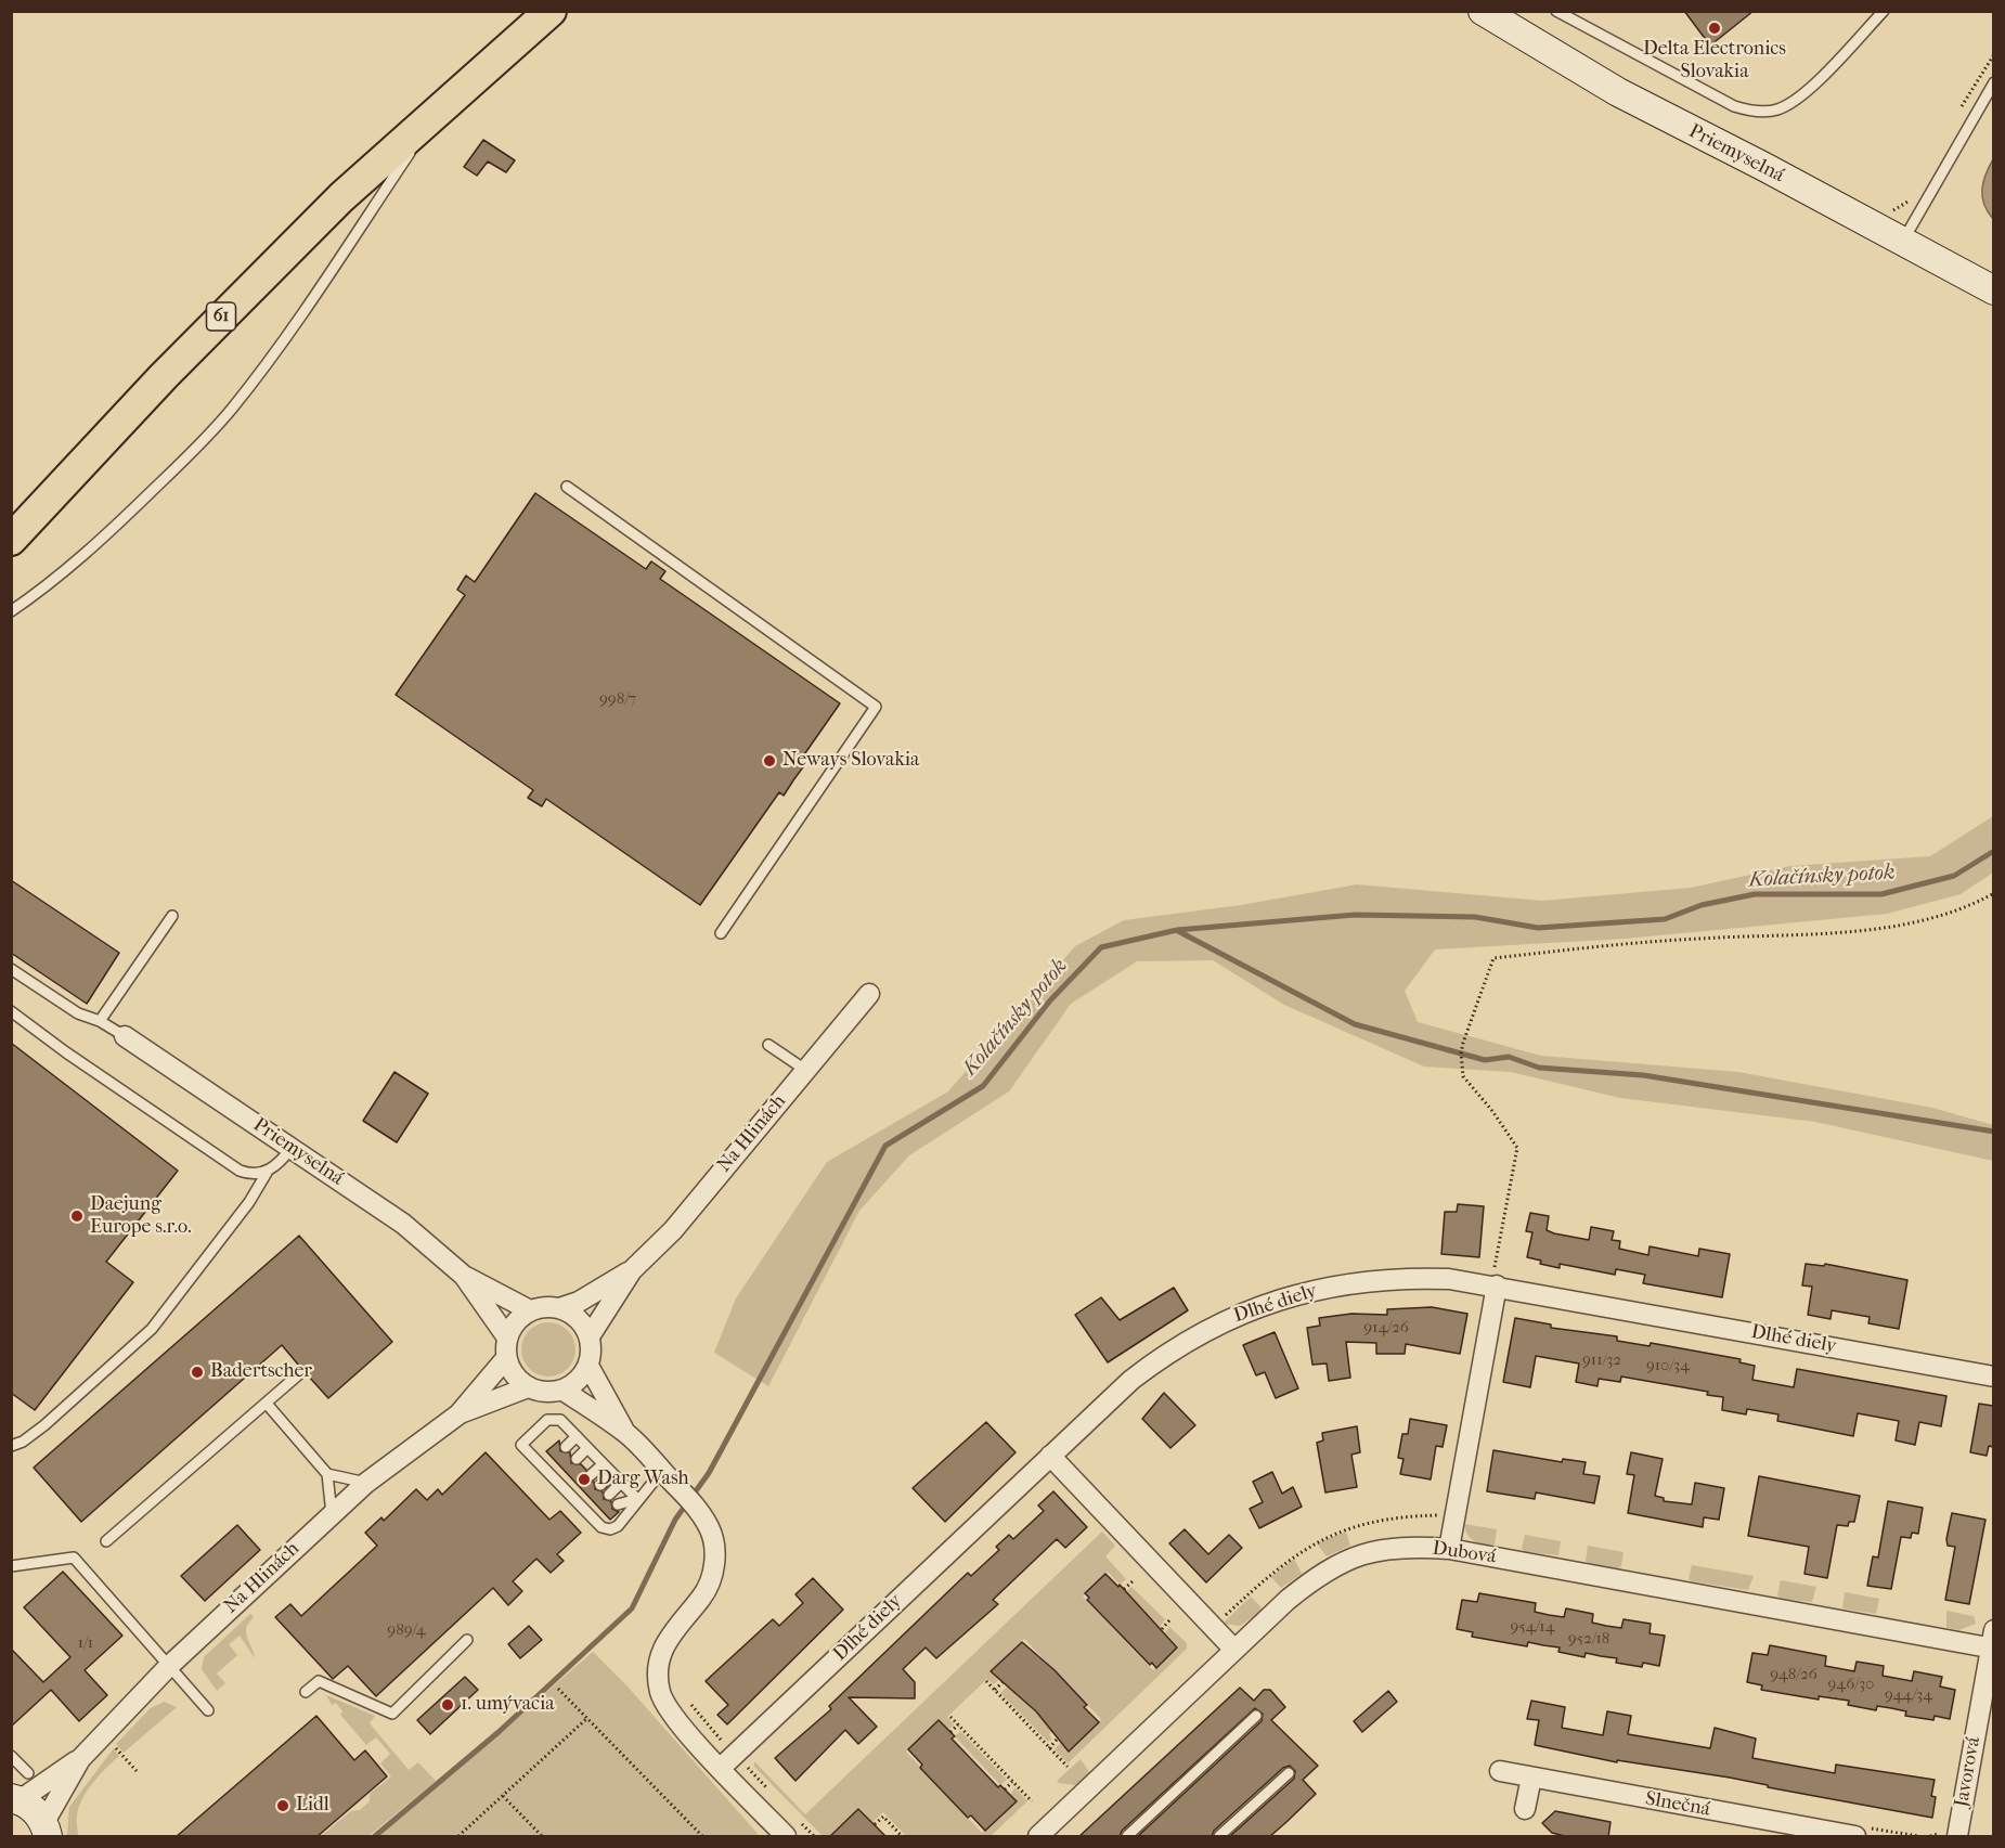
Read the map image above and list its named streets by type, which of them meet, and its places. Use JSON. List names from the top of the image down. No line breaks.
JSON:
{"streets":{"main road":["61"],"street":["Priemyselná","Na Hlinách","Dlhé diely","Dubová","Javorová","Slnečná"]},"crossings":[["Priemyselná","Na Hlinách"],["Dubová","Javorová"]],"water":["Kolačínsky potok"],"places":["Delta Electronics Slovakia","Neways Slovakia","Daejung Europe s.r.o.","Badertscher","Darg Wash","1. umývacia","Lidl"],"house_numbers":["998/7","914/26","911/32","910/34","954/14","989/4","952/18","1/1","948/26","946/30","944/34"]}
